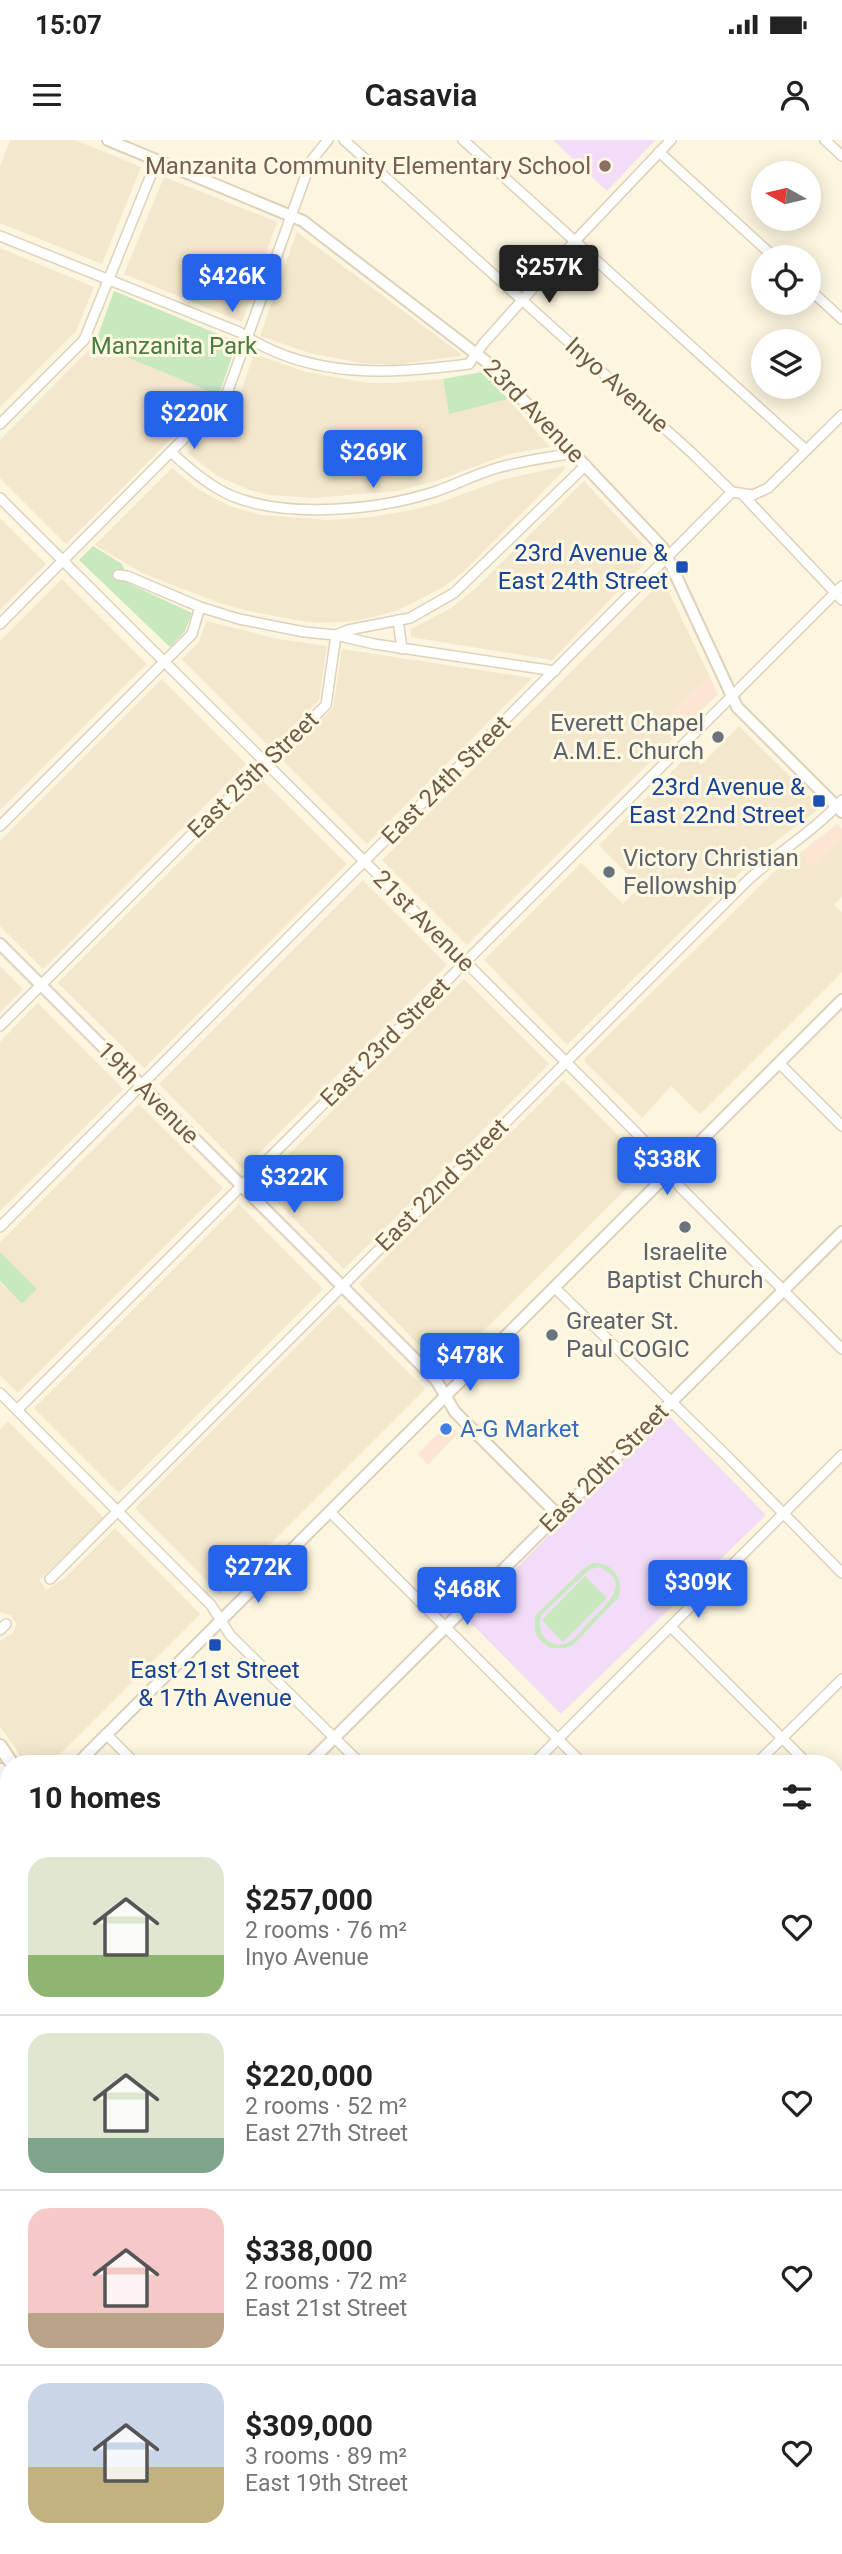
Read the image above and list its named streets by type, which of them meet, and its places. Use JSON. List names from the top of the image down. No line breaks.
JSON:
{"streets":{"street":["Inyo Avenue","23rd Avenue","East 25th Street","East 24th Street","21st Avenue","East 23rd Street","19th Avenue","East 22nd Street","East 20th Street"]},"crossings":[["Inyo Avenue","East 24th Street"],["Inyo Avenue","East 23rd Street"],["23rd Avenue","East 24th Street"],["23rd Avenue","East 23rd Street"],["23rd Avenue","East 22nd Street"],["East 25th Street","21st Avenue"],["East 25th Street","19th Avenue"],["East 24th Street","21st Avenue"],["East 24th Street","19th Avenue"],["21st Avenue","East 23rd Street"],["21st Avenue","East 22nd Street"],["21st Avenue","East 20th Street"],["East 23rd Street","19th Avenue"],["19th Avenue","East 22nd Street"],["19th Avenue","East 20th Street"]],"parks":["Manzanita Park"],"places":{"other":["Manzanita Community Elementary School","Everett Chapel A.M.E. Church","Victory Christian Fellowship","Israelite Baptist Church","Greater St. Paul COGIC","A-G Market"],"transit":["23rd Avenue & East 24th Street","23rd Avenue & East 22nd Street","East 21st Street & 17th Avenue"]},"north":"left","page":{"status":"15:07","header":"Casavia","price":["$257K","$426K","$220K","$269K","$338K","$322K","$478K","$272K","$309K","$468K"],"heading":"10 homes","list":[{"name":"$257,000","note":"2 rooms · 76 m² · Inyo Avenue"},{"name":"$220,000","note":"2 rooms · 52 m² · East 27th Street"},{"name":"$338,000","note":"2 rooms · 72 m² · East 21st Street"},{"name":"$309,000","note":"3 rooms · 89 m² · East 19th Street"}]}}
